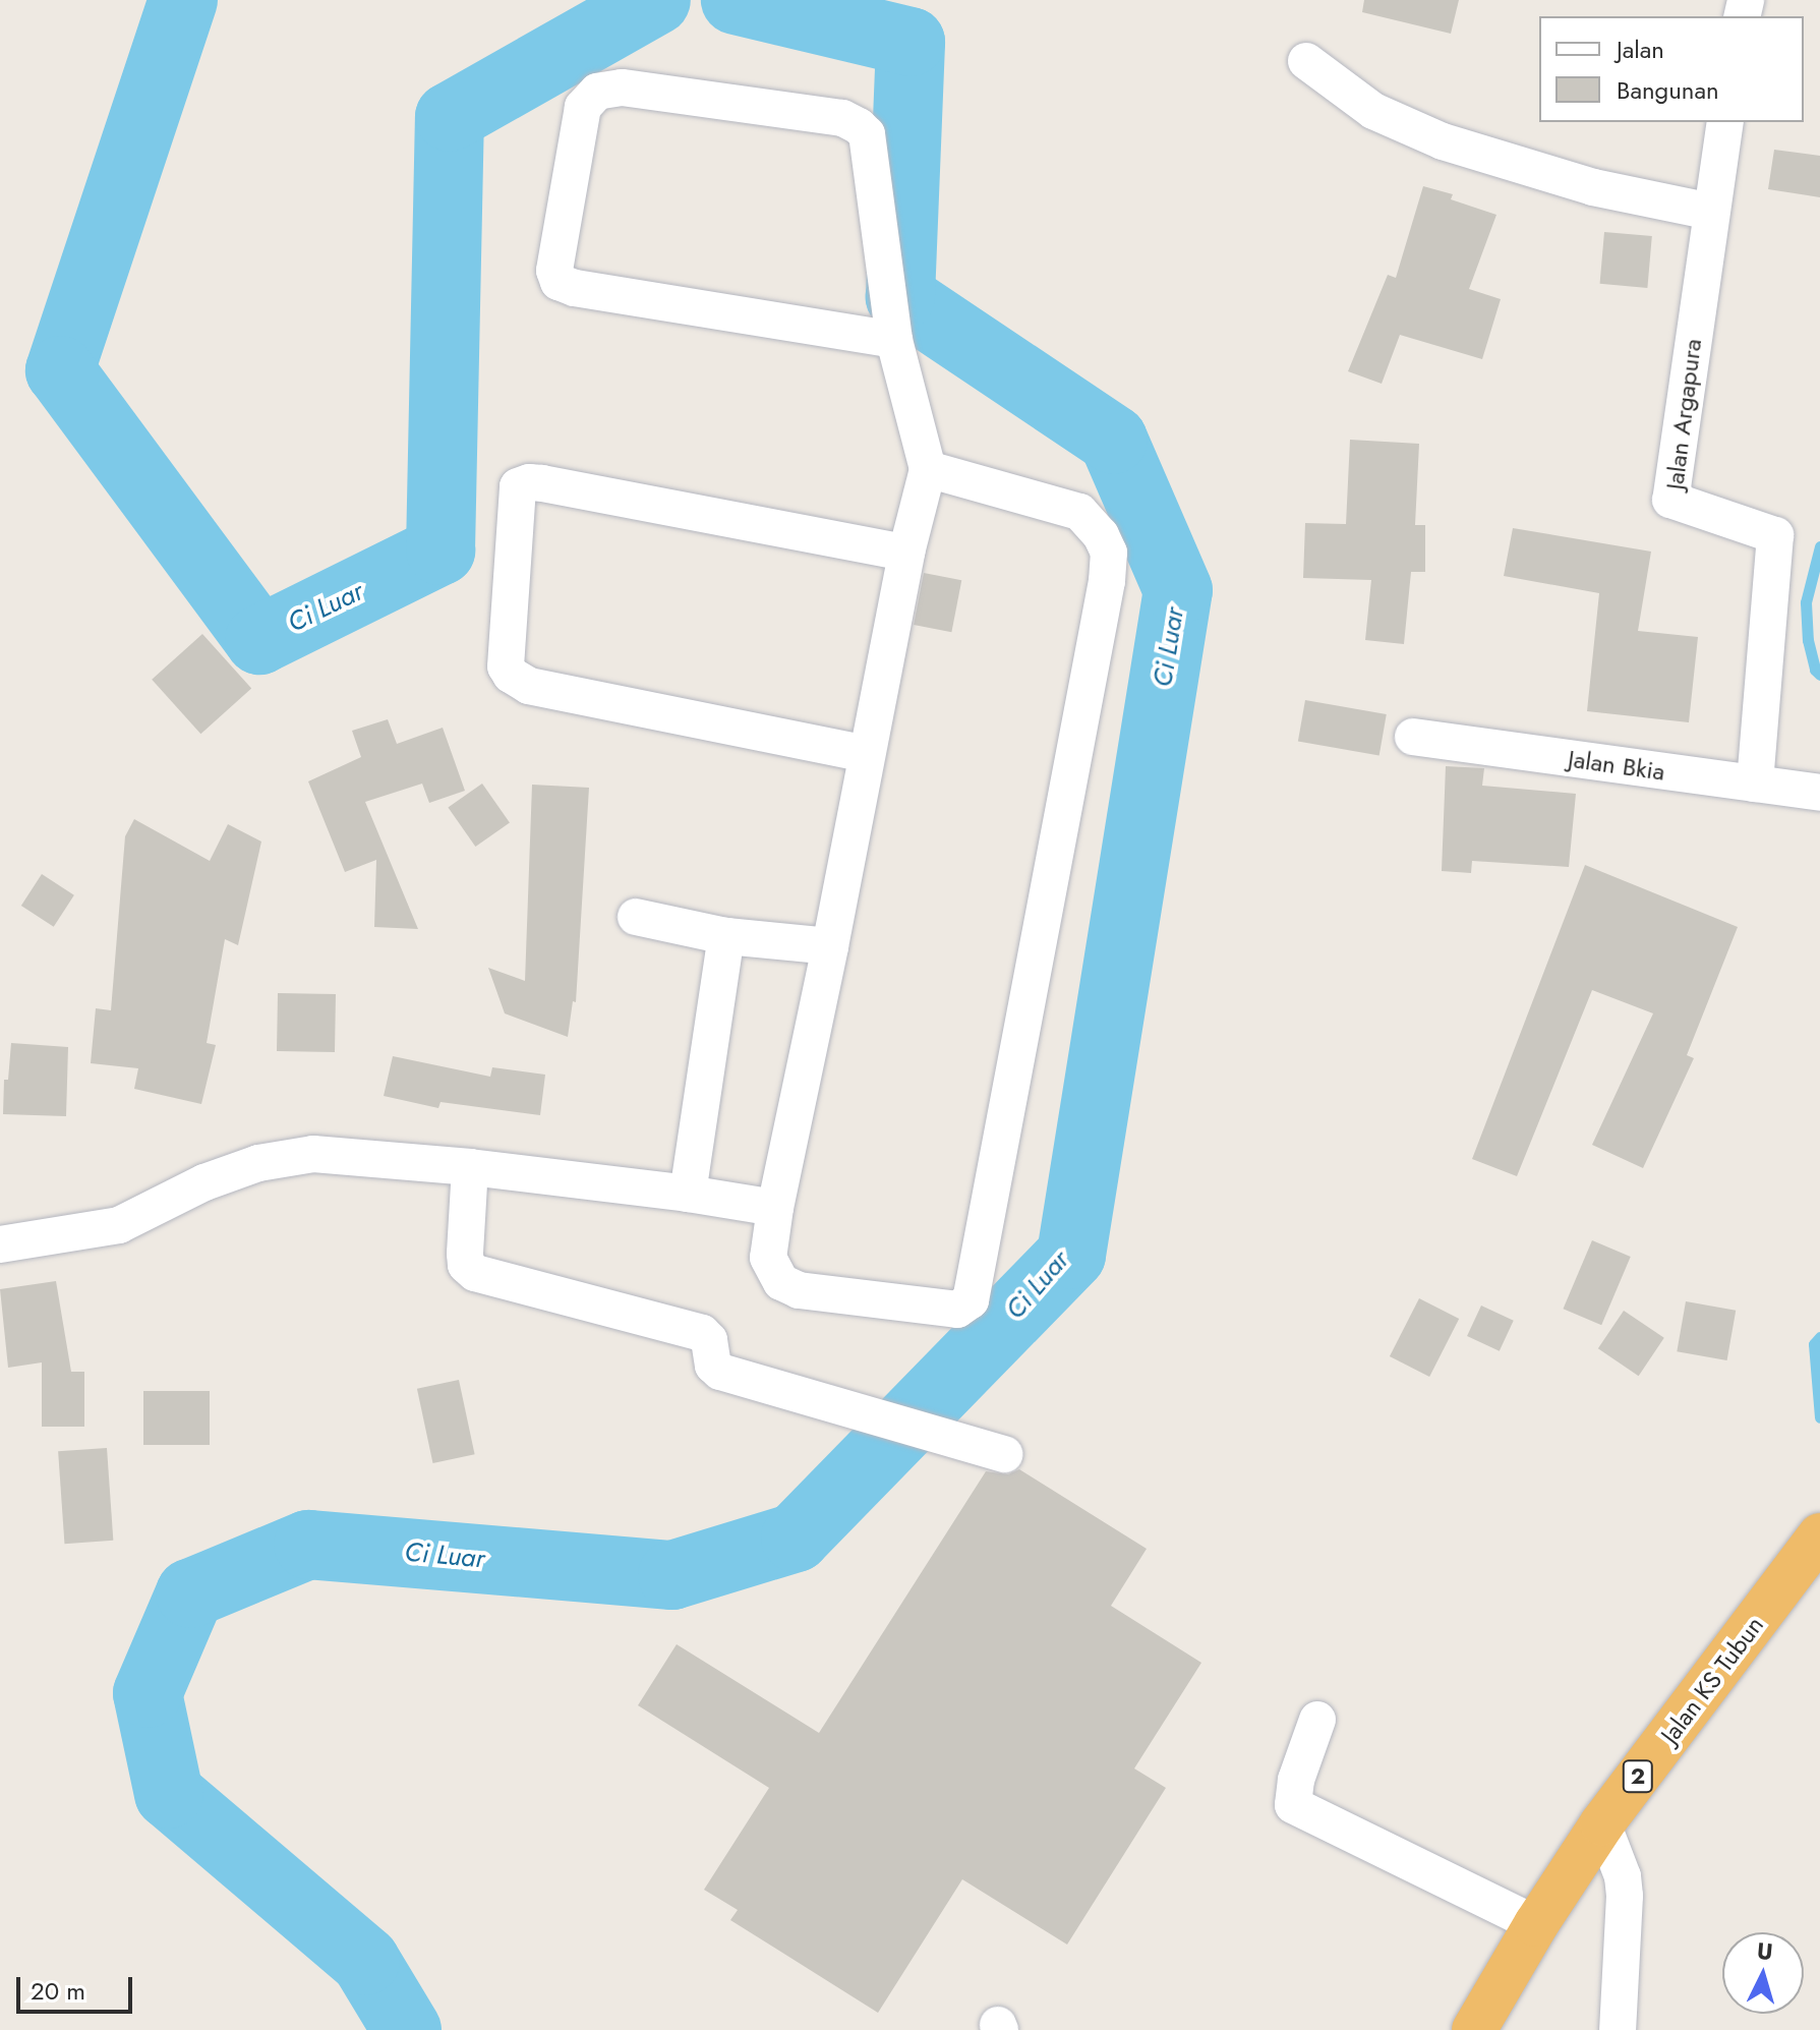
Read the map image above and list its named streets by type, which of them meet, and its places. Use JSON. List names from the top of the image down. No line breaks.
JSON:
{"streets":{"highway":["Jalan KS Tubun","2"],"street":["Jalan Argapura","Jalan Bkia"]},"crossings":[["Jalan Argapura","Jalan Bkia"]],"water":["Ci Luar"],"legend":["Jalan","Bangunan"],"scale_bar":"20 m","north":"top"}
